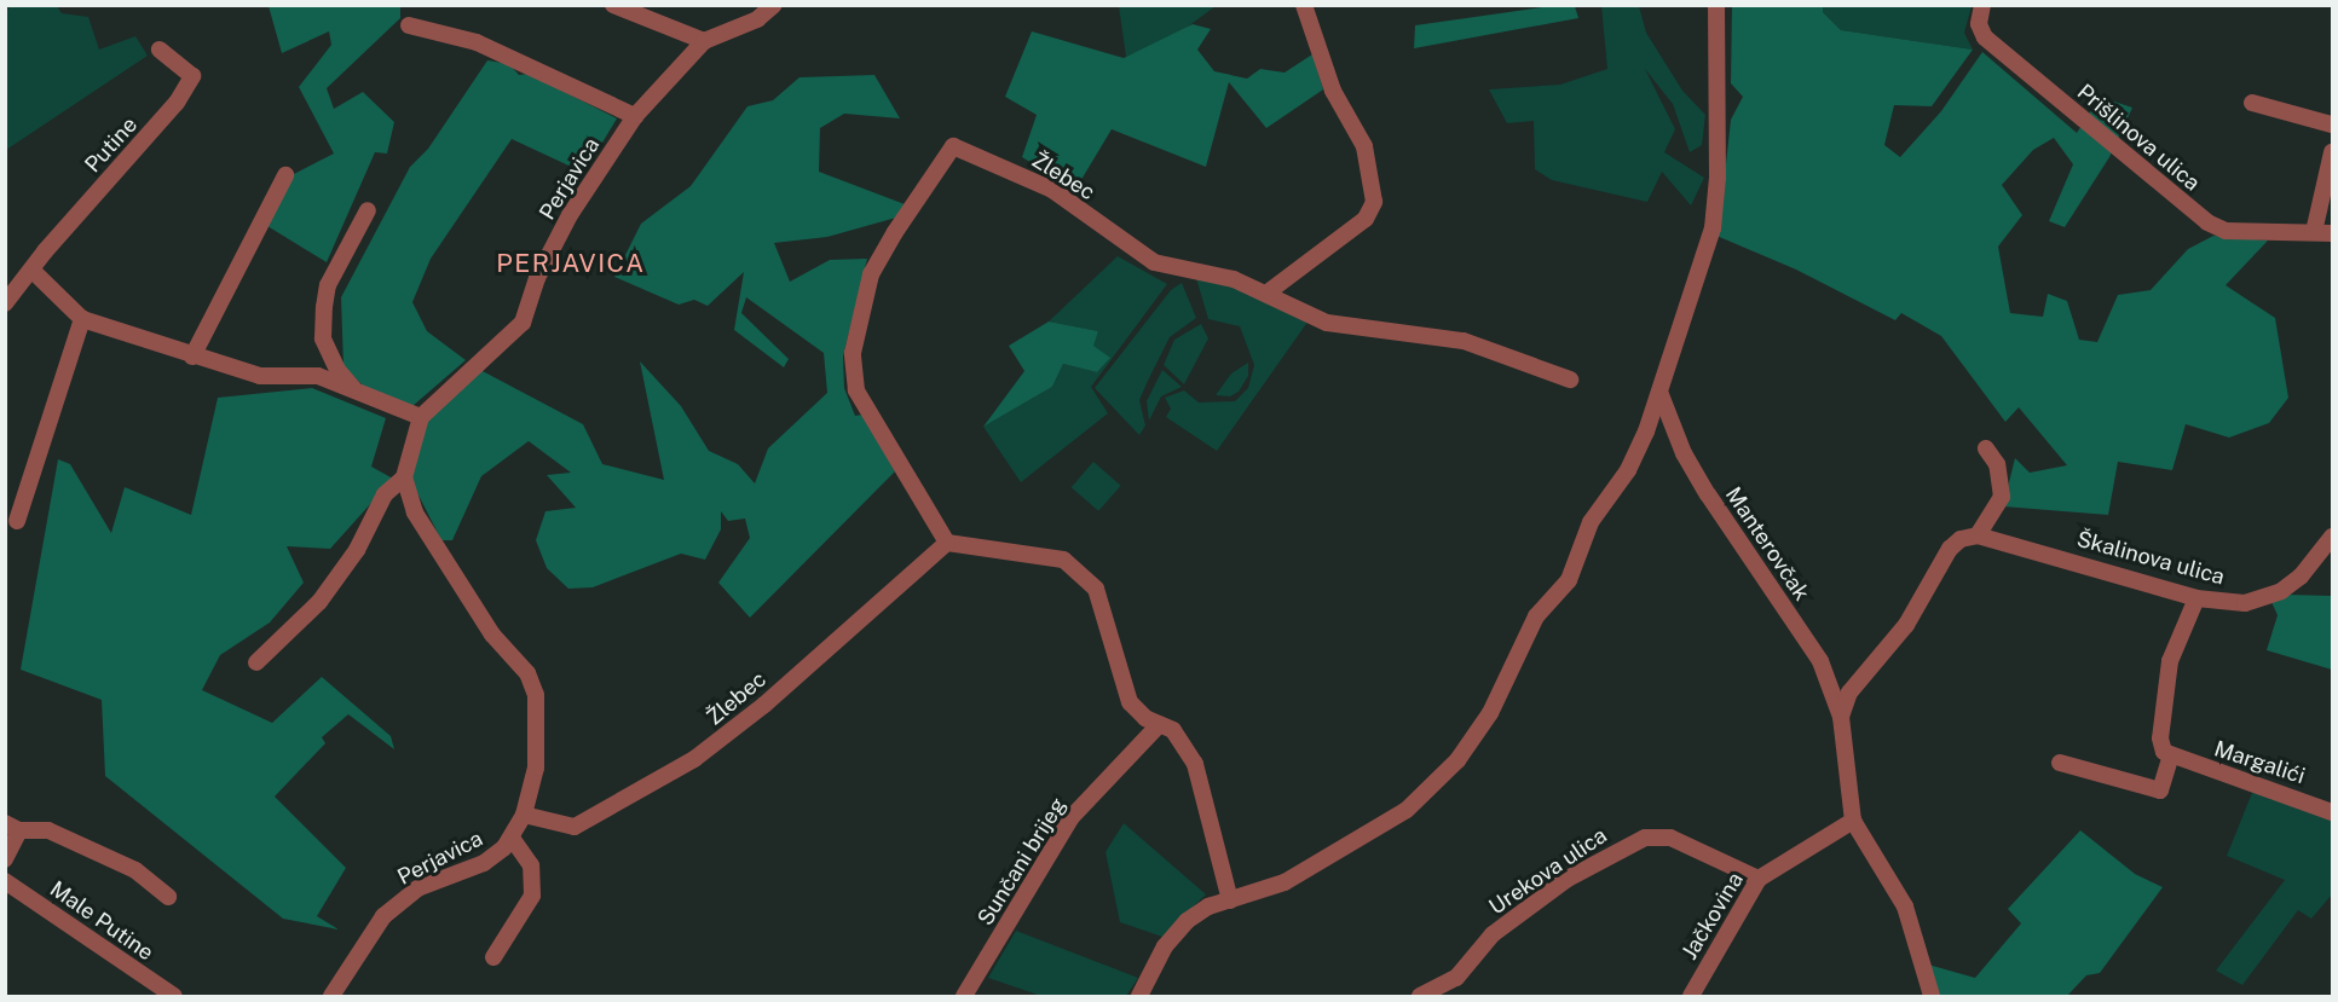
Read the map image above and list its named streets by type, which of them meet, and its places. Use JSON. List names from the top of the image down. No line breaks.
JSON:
{"streets":{"street":["Prišlinova ulica","Putine","Žlebec","Perjavica","Manterovčak","Škalinova ulica","Margalići","Sunčani brijeg","Urekova ulica","Jačkovina","Male Putine"]},"crossings":[["Žlebec","Perjavica"],["Manterovčak","Jačkovina"],["Urekova ulica","Jačkovina"]],"districts":["PERJAVICA"]}
